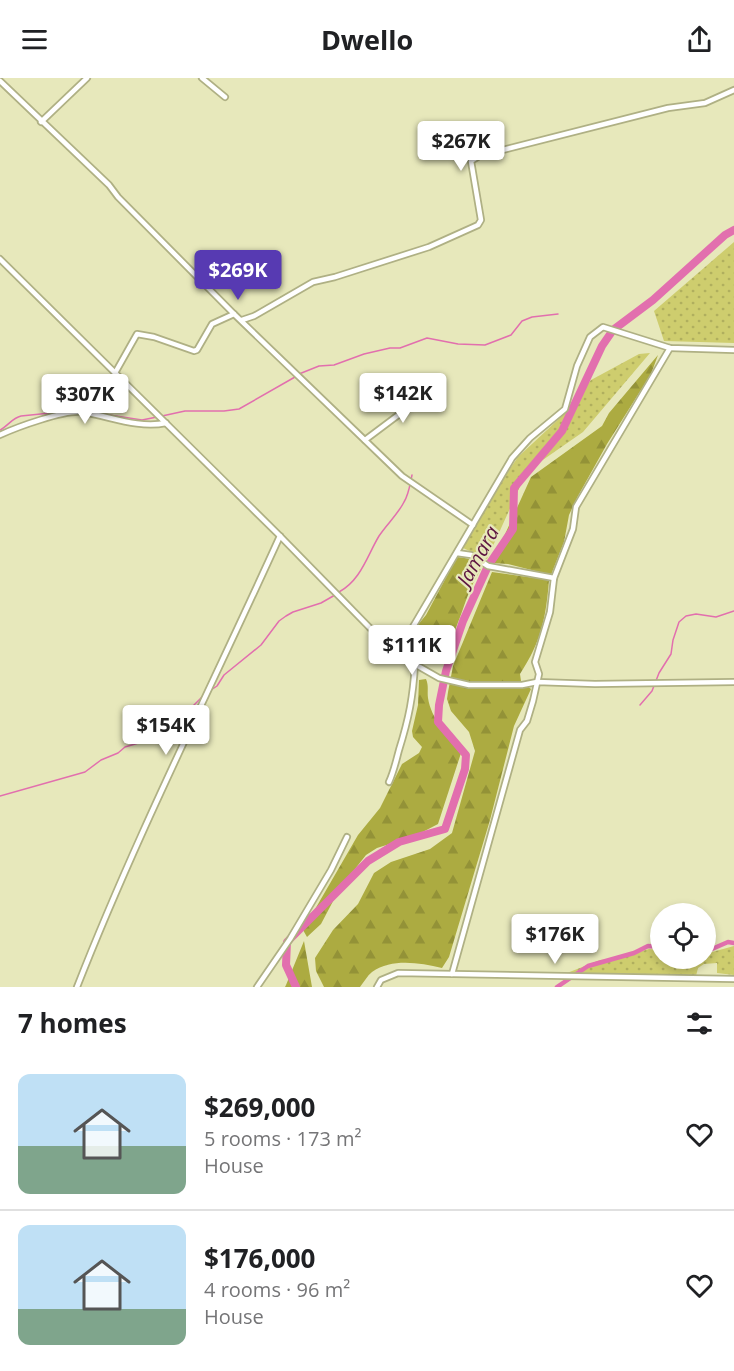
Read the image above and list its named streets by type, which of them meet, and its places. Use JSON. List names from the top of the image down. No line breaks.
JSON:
{"water":["Jamara"],"page":{"header":"Dwello","price":["$267K","$269K","$142K","$307K","$111K","$154K","$176K"],"heading":"7 homes","list":[{"name":"$269,000","note":"5 rooms · 173 m² · House"},{"name":"$176,000","note":"4 rooms · 96 m² · House"}]}}
